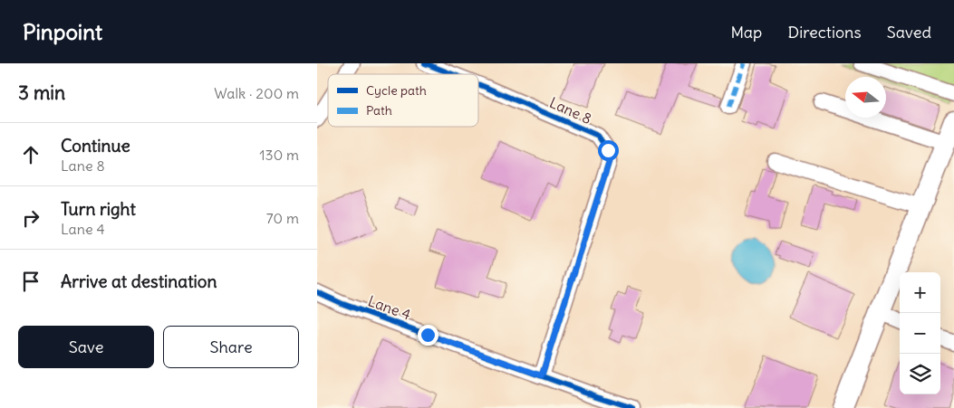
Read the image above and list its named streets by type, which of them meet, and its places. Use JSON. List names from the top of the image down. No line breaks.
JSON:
{"streets":{"street":["Lane 8","Lane 4"]},"crossings":[["Lane 8","Lane 4"]],"legend":["Cycle path","Path"],"north":"left","page":{"header":"Pinpoint","nav":["Map","Directions","Saved"],"heading":["3 min","Walk · 200 m"],"list":[["Continue","Lane 8","130 m"],["Turn right","Lane 4","70 m"],"Arrive at destination"],"map_buttons":["+","−"],"buttons":["Save","Share"]}}
